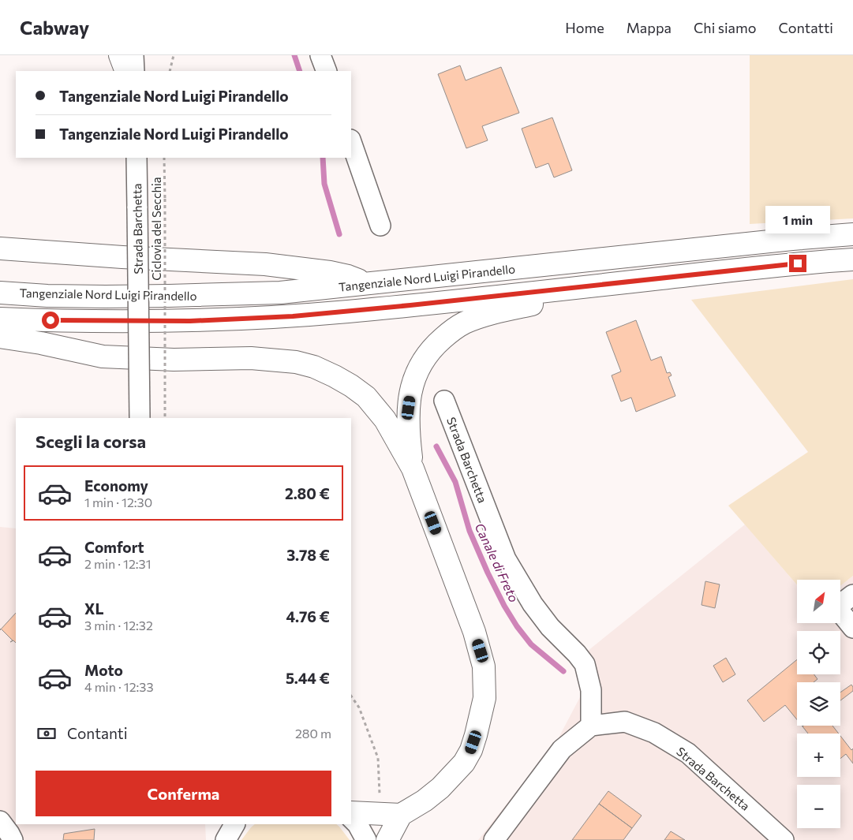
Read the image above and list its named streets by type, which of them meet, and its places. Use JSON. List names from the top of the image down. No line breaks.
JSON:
{"streets":{"highway":["Tangenziale Nord Luigi Pirandello"],"street":["Strada Barchetta"],"path":["Ciclovia del Secchia"]},"water":["Canale di Freto"],"north":"top right","page":{"header":"Cabway","nav":["Home","Mappa","Chi siamo","Contatti"],"banner":["Tangenziale Nord Luigi Pirandello","Tangenziale Nord Luigi Pirandello"],"bubble":"1 min","heading":"Scegli la corsa","list":[{"name":"Economy","note":"1 min · 12:30","value":"2.80 €"},{"name":"Comfort","note":"2 min · 12:31","value":"3.78 €"},{"name":"XL","note":"3 min · 12:32","value":"4.76 €"},{"name":"Moto","note":"4 min · 12:33","value":"5.44 €"}],"map_buttons":["+","−"],"pay":["Contanti","280 m"],"buttons":"Conferma"}}
